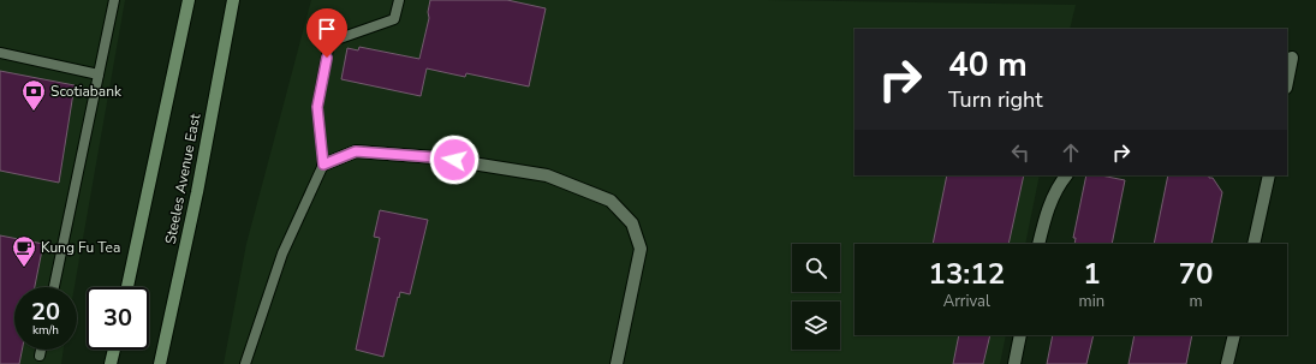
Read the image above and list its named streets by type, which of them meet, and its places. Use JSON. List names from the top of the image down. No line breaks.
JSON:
{"streets":{"main road":["Steeles Avenue East"]},"places":{"bank":["Scotiabank"],"cafe":["Kung Fu Tea"]},"page":{"turn":["40 m","Turn right"],"eta":["13:12","Arrival","1","min","70","m"],"speed":"20 km/h","limit":"30"}}
